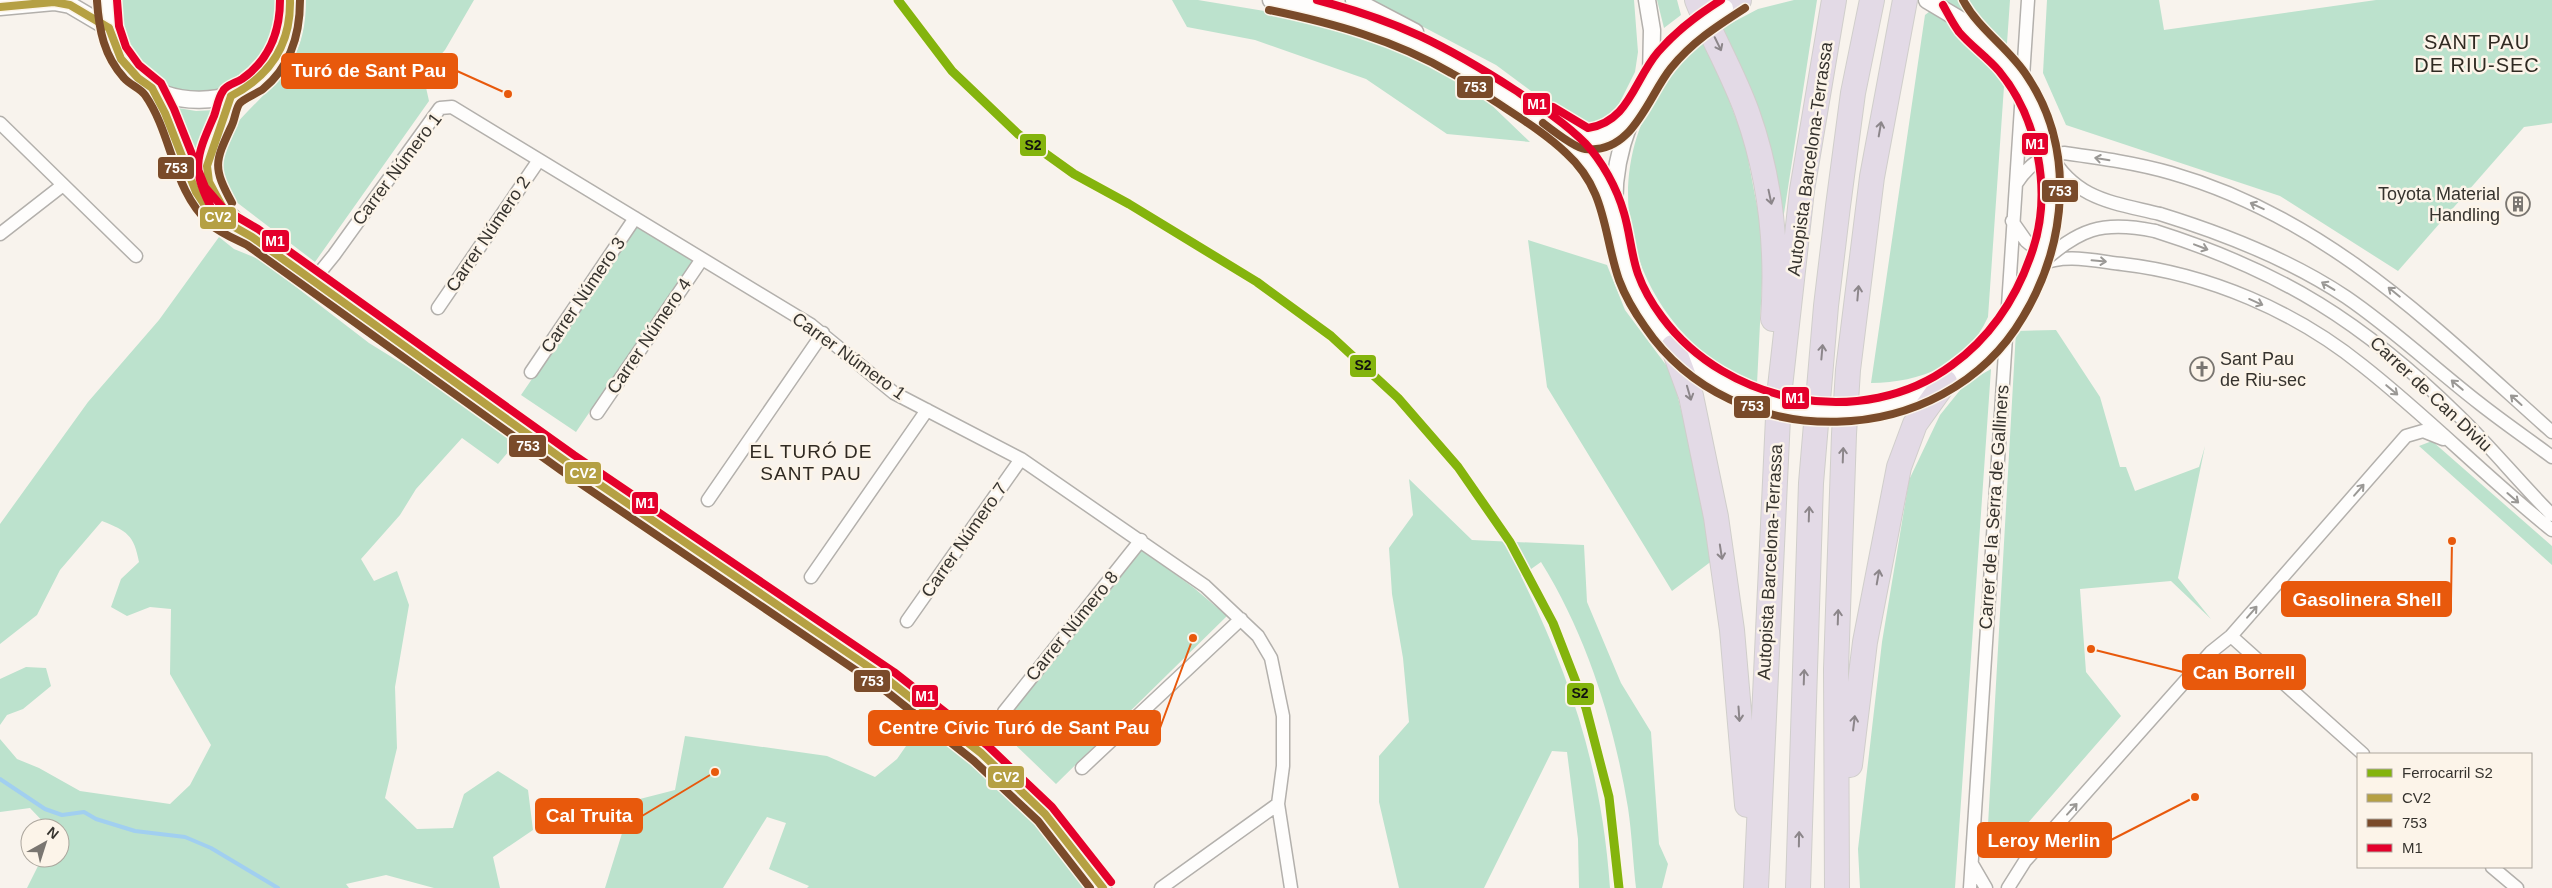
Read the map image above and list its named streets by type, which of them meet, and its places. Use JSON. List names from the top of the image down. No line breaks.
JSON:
{"streets":{"highway":["Autopista Barcelona-Terrassa"],"street":["Carrer Número 1","Carrer Número 2","Carrer Número 3","Carrer Número 4","Carrer de Can Diviu","Carrer de la Serra de Galliners","Carrer Número 7","Carrer Número 8"]},"crossings":[["Carrer Número 1","Carrer Número 2"],["Carrer Número 1","Carrer Número 3"],["Carrer Número 1","Carrer Número 4"],["Carrer Número 1","Carrer Número 7"],["Carrer Número 1","Carrer Número 8"],["Carrer de Can Diviu","Carrer de la Serra de Galliners"]],"districts":["SANT PAU DE RIU-SEC","EL TURÓ DE SANT PAU"],"places":{"other":["Turó de Sant Pau","Gasolinera Shell","Centre Cívic Turó de Sant Pau","Can Borrell","Cal Truita","Leroy Merlin"],"building":["Toyota Material Handling"],"church":["Sant Pau de Riu-sec"]},"lines":["rail line S2","transit line CV2","transit line 753","transit line M1"],"legend":["Ferrocarril S2","CV2","753","M1"],"north":"top right"}
